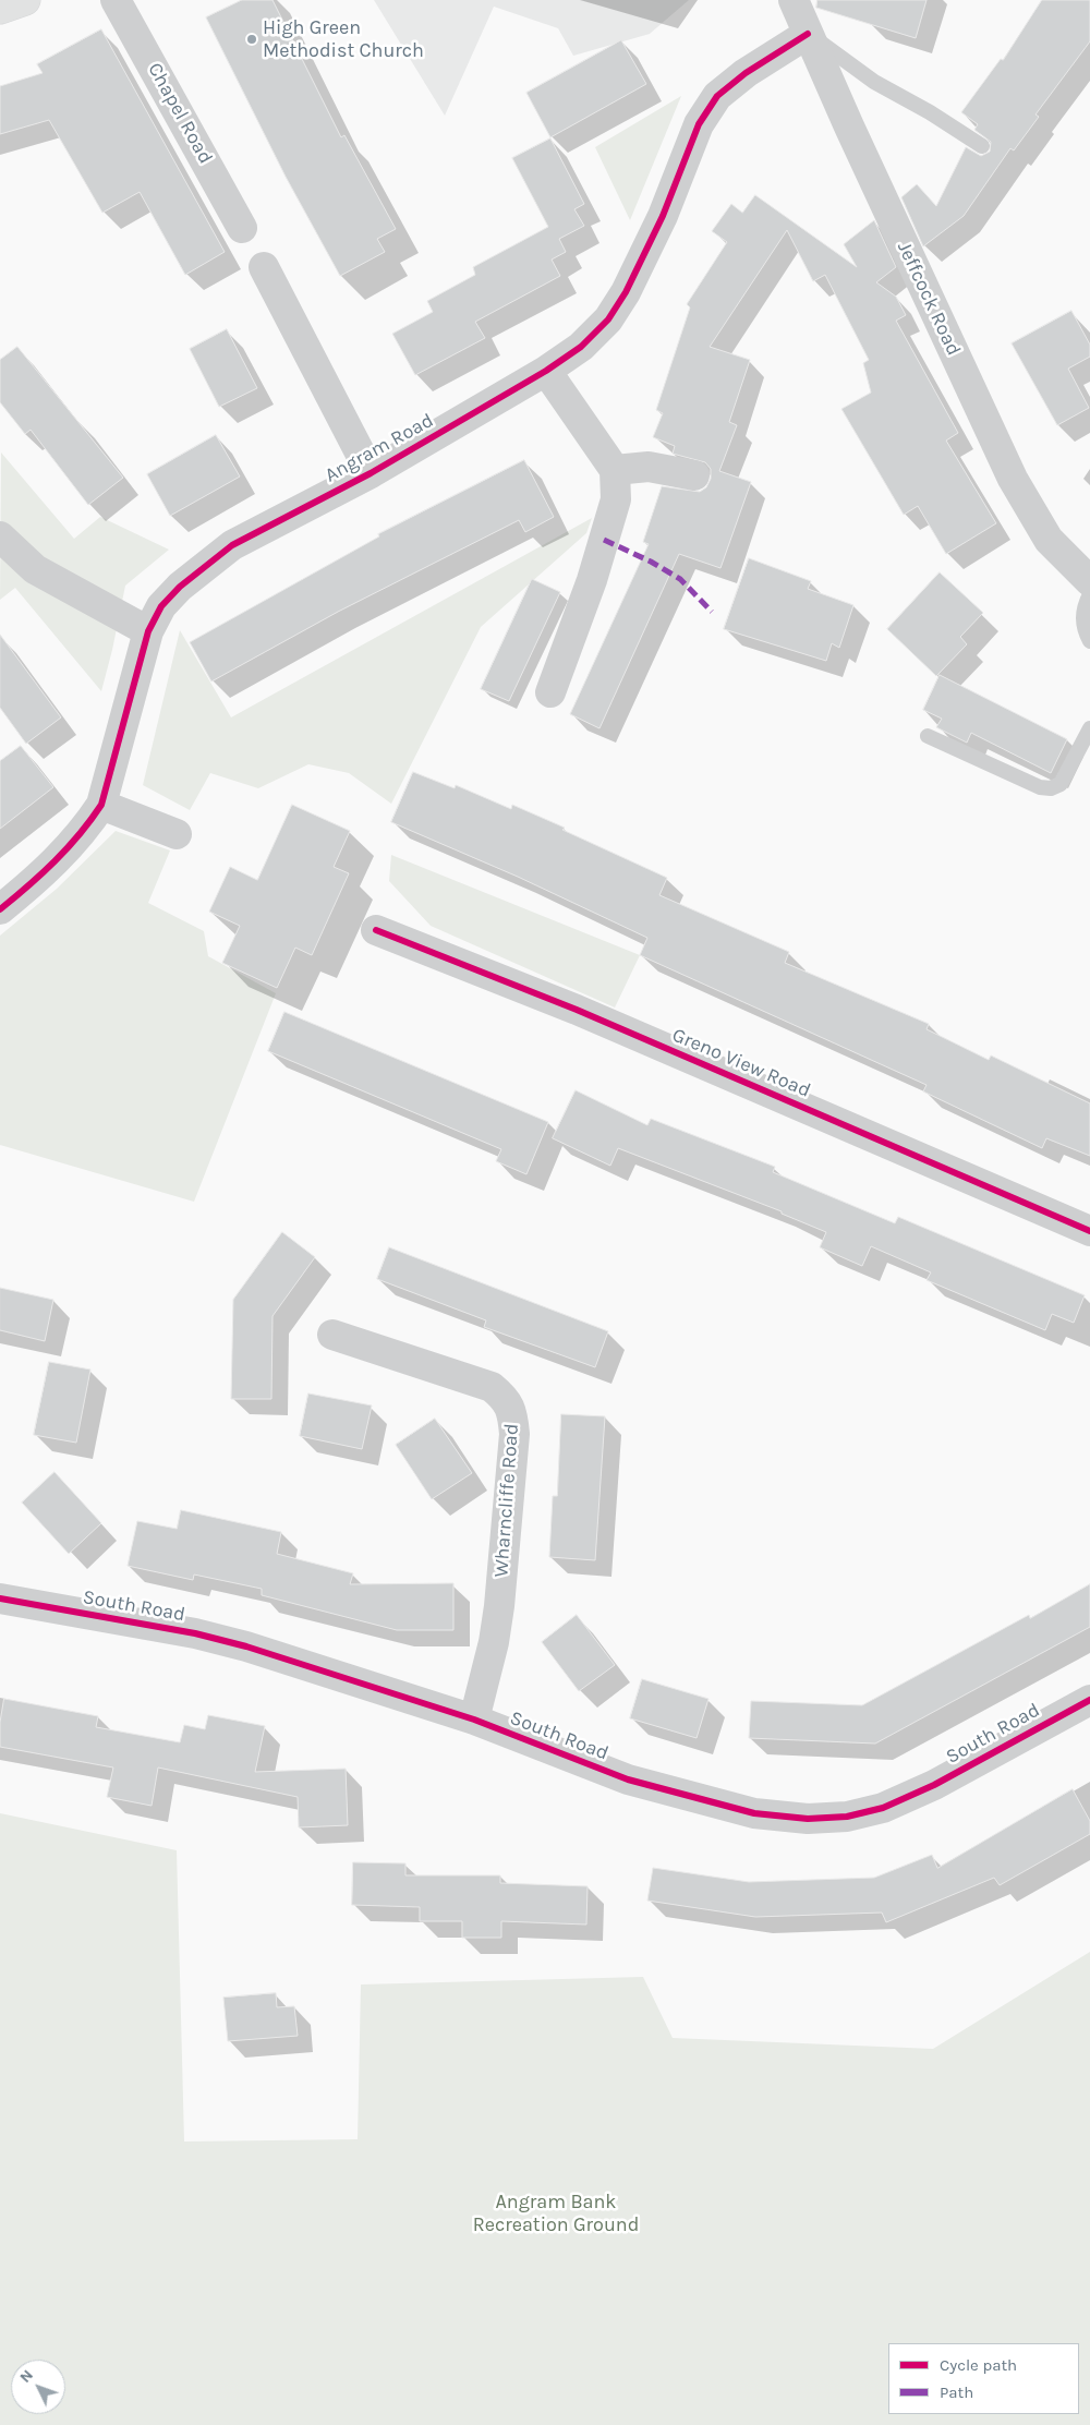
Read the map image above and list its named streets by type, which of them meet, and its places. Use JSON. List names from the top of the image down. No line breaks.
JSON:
{"streets":{"street":["Chapel Road","Jeffcock Road","Angram Road","Greno View Road","Wharncliffe Road","South Road"]},"crossings":[["Jeffcock Road","Angram Road"],["Wharncliffe Road","South Road"]],"parks":["Angram Bank Recreation Ground"],"places":["High Green Methodist Church"],"legend":["Cycle path","Path"],"north":"top left"}
